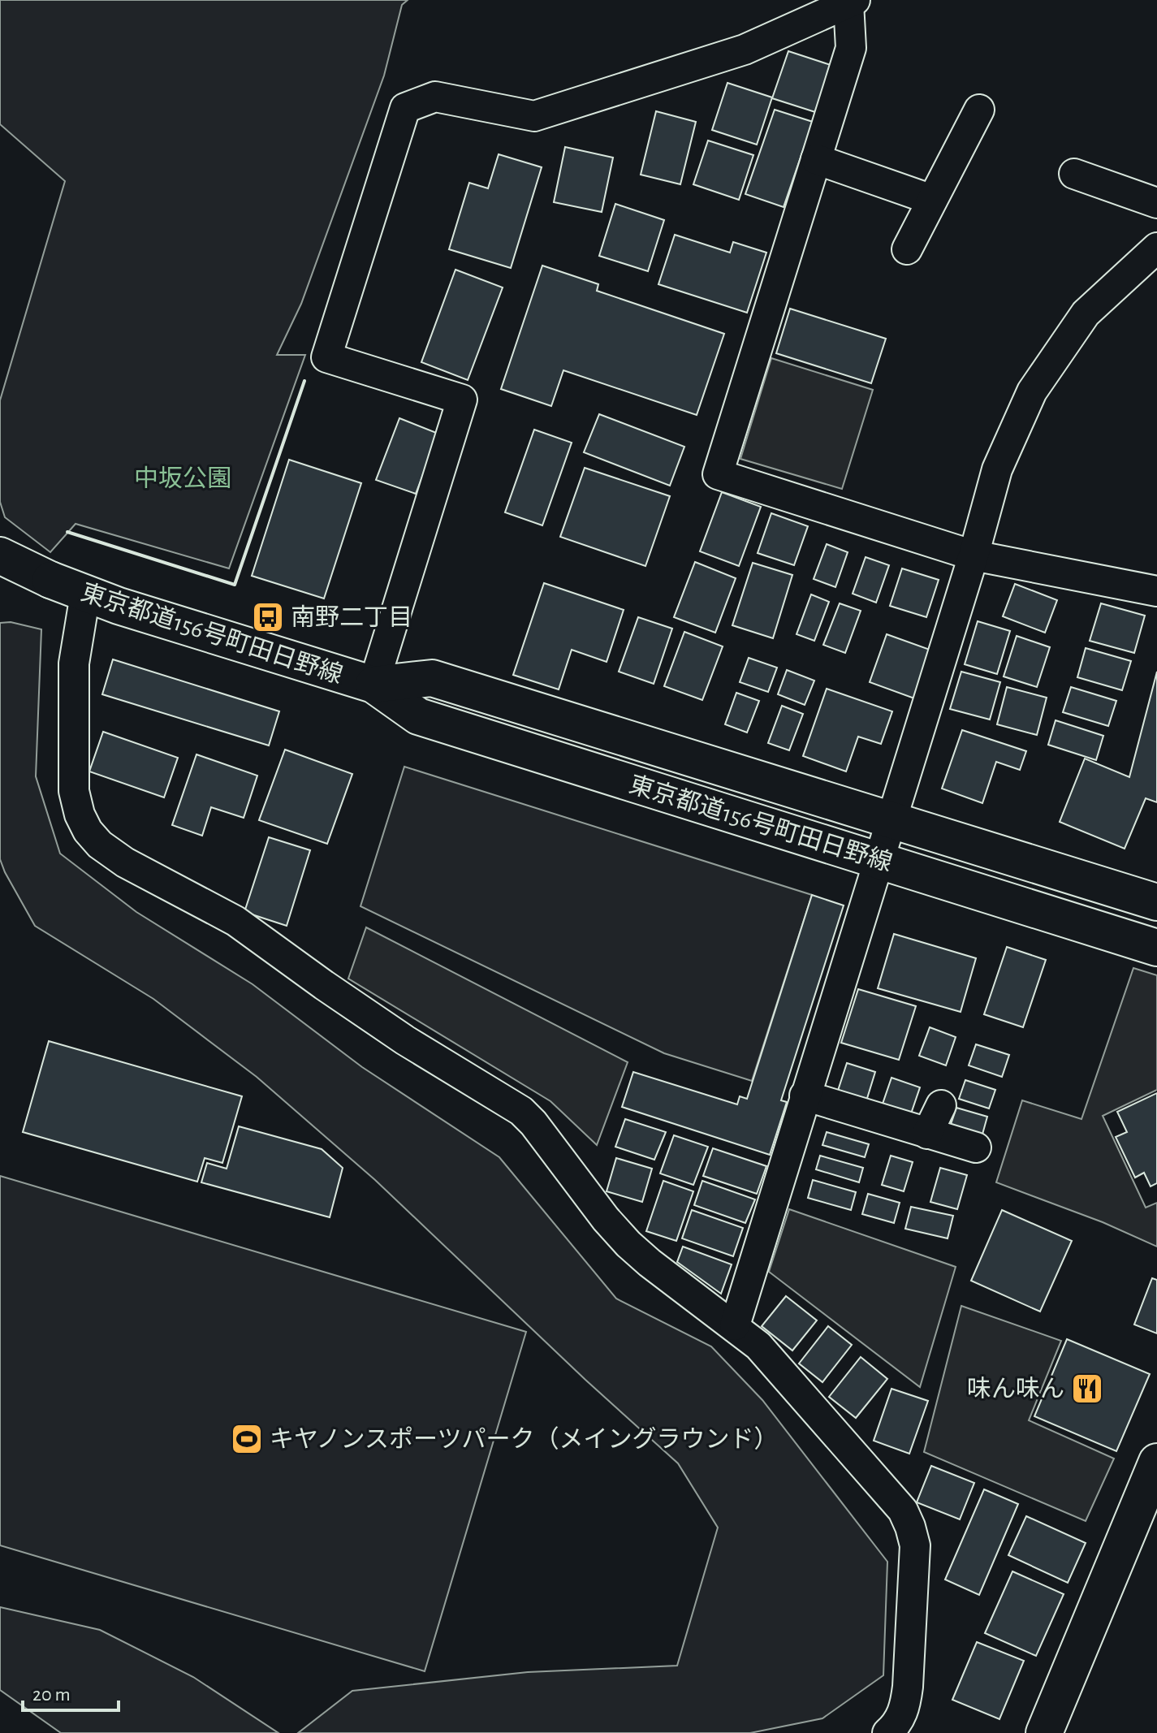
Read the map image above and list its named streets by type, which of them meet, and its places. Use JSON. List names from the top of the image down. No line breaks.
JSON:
{"streets":{"main road":["東京都道156号町田日野線"]},"parks":["中坂公園"],"places":{"bus stop":["南野二丁目"],"restaurant":["味ん味ん"],"sports":["キヤノンスポーツパーク（メイングラウンド）"]},"scale_bar":"20 m"}
